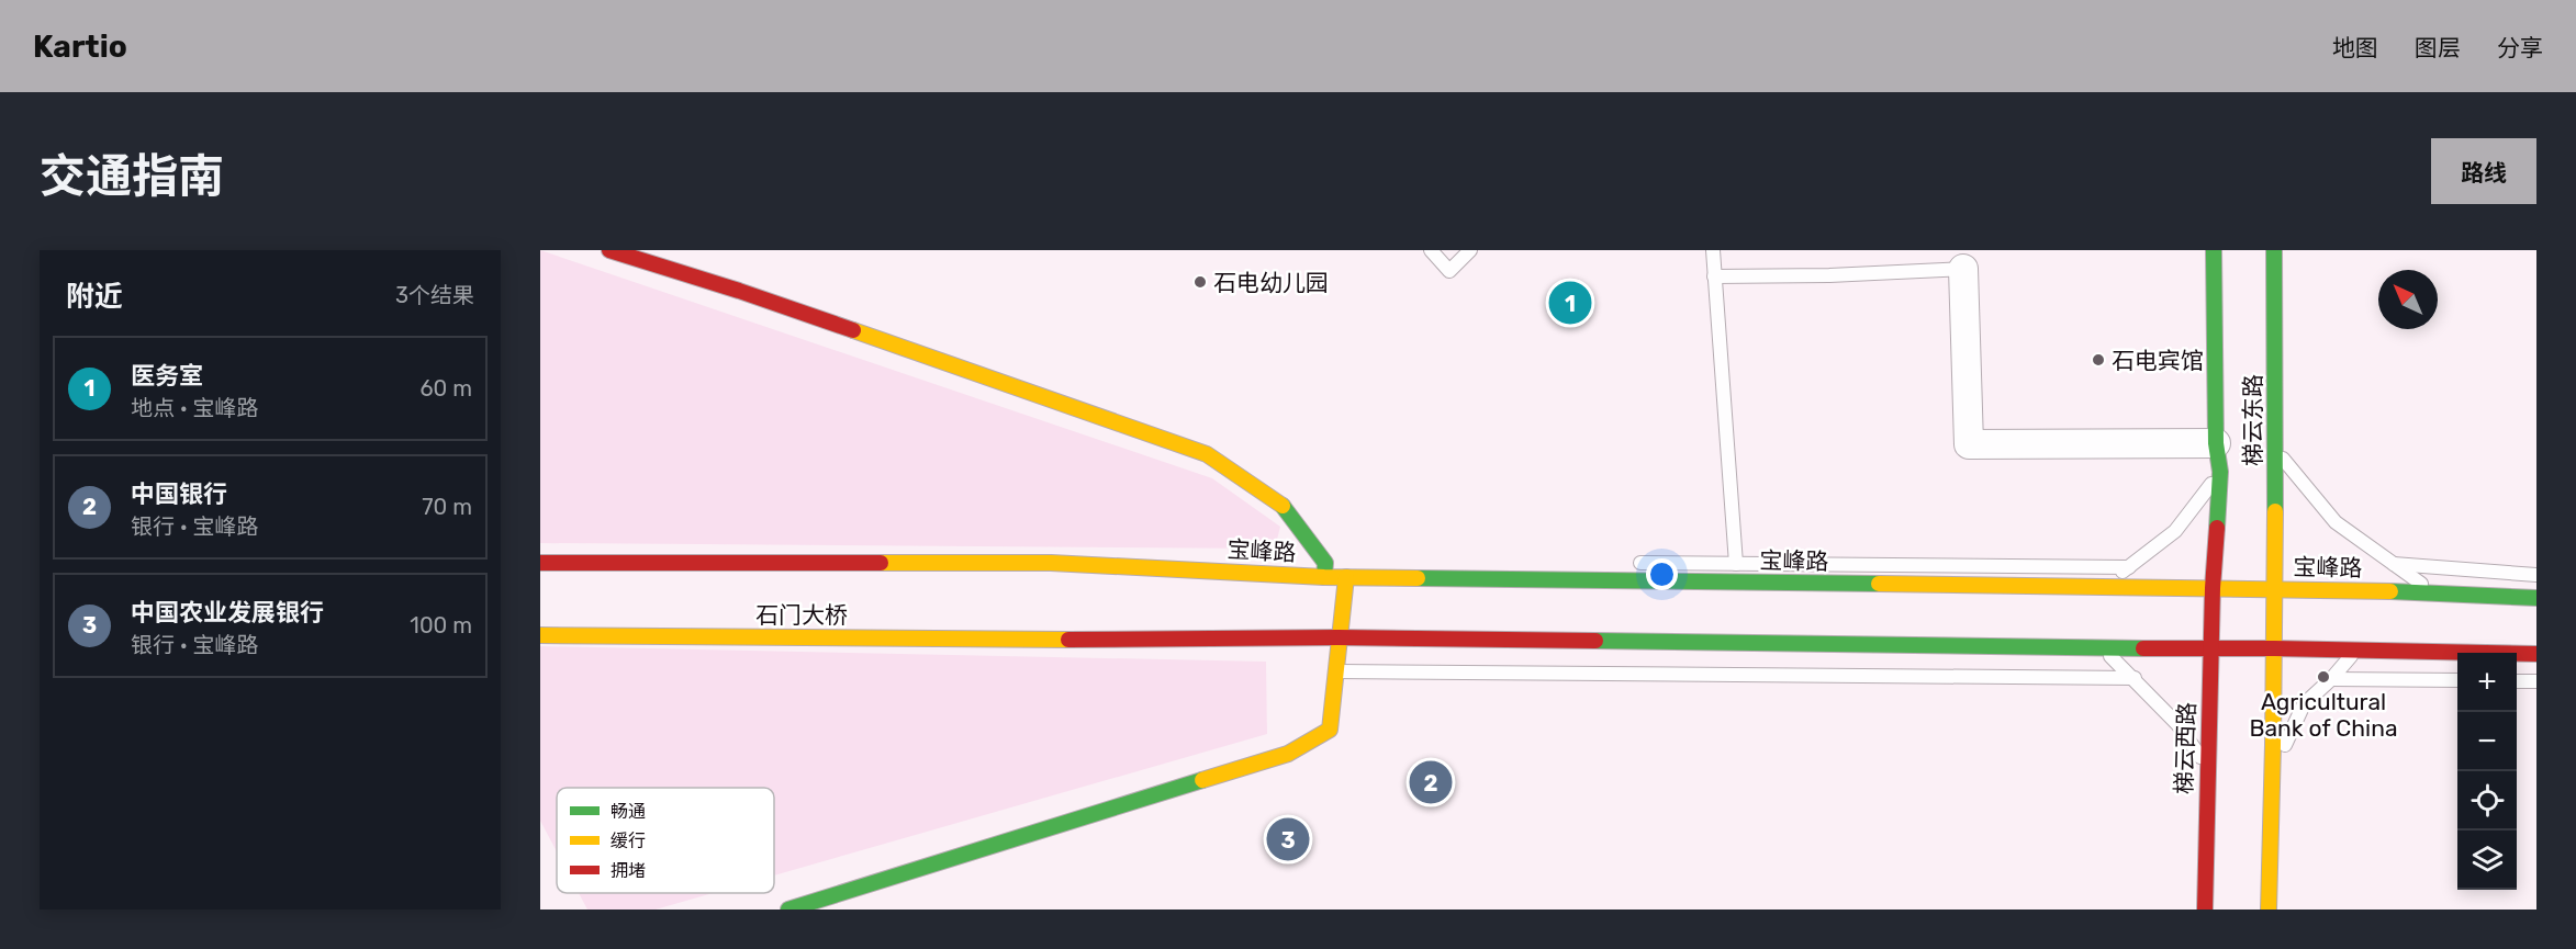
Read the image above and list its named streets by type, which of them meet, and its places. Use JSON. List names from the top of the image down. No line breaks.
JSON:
{"streets":{"main road":["梯云东路","宝峰路","石门大桥","梯云西路"]},"crossings":[["梯云东路","宝峰路"],["梯云东路","梯云西路"],["宝峰路","梯云西路"]],"places":["石电幼儿园","石电宾馆","Agricultural Bank of China"],"legend":["畅通","缓行","拥堵"],"north":"top left","page":{"header":"Kartio","nav":["地图","图层","分享"],"title":"交通指南","buttons":"路线","heading":["附近","3个结果"],"pins":["1","2","3"],"list":[{"mark":"1","name":"医务室","note":"地点 · 宝峰路","value":"60 m"},{"mark":"2","name":"中国银行","note":"银行 · 宝峰路","value":"70 m"},{"mark":"3","name":"中国农业发展银行","note":"银行 · 宝峰路","value":"100 m"}],"map_buttons":["+","−"]}}
